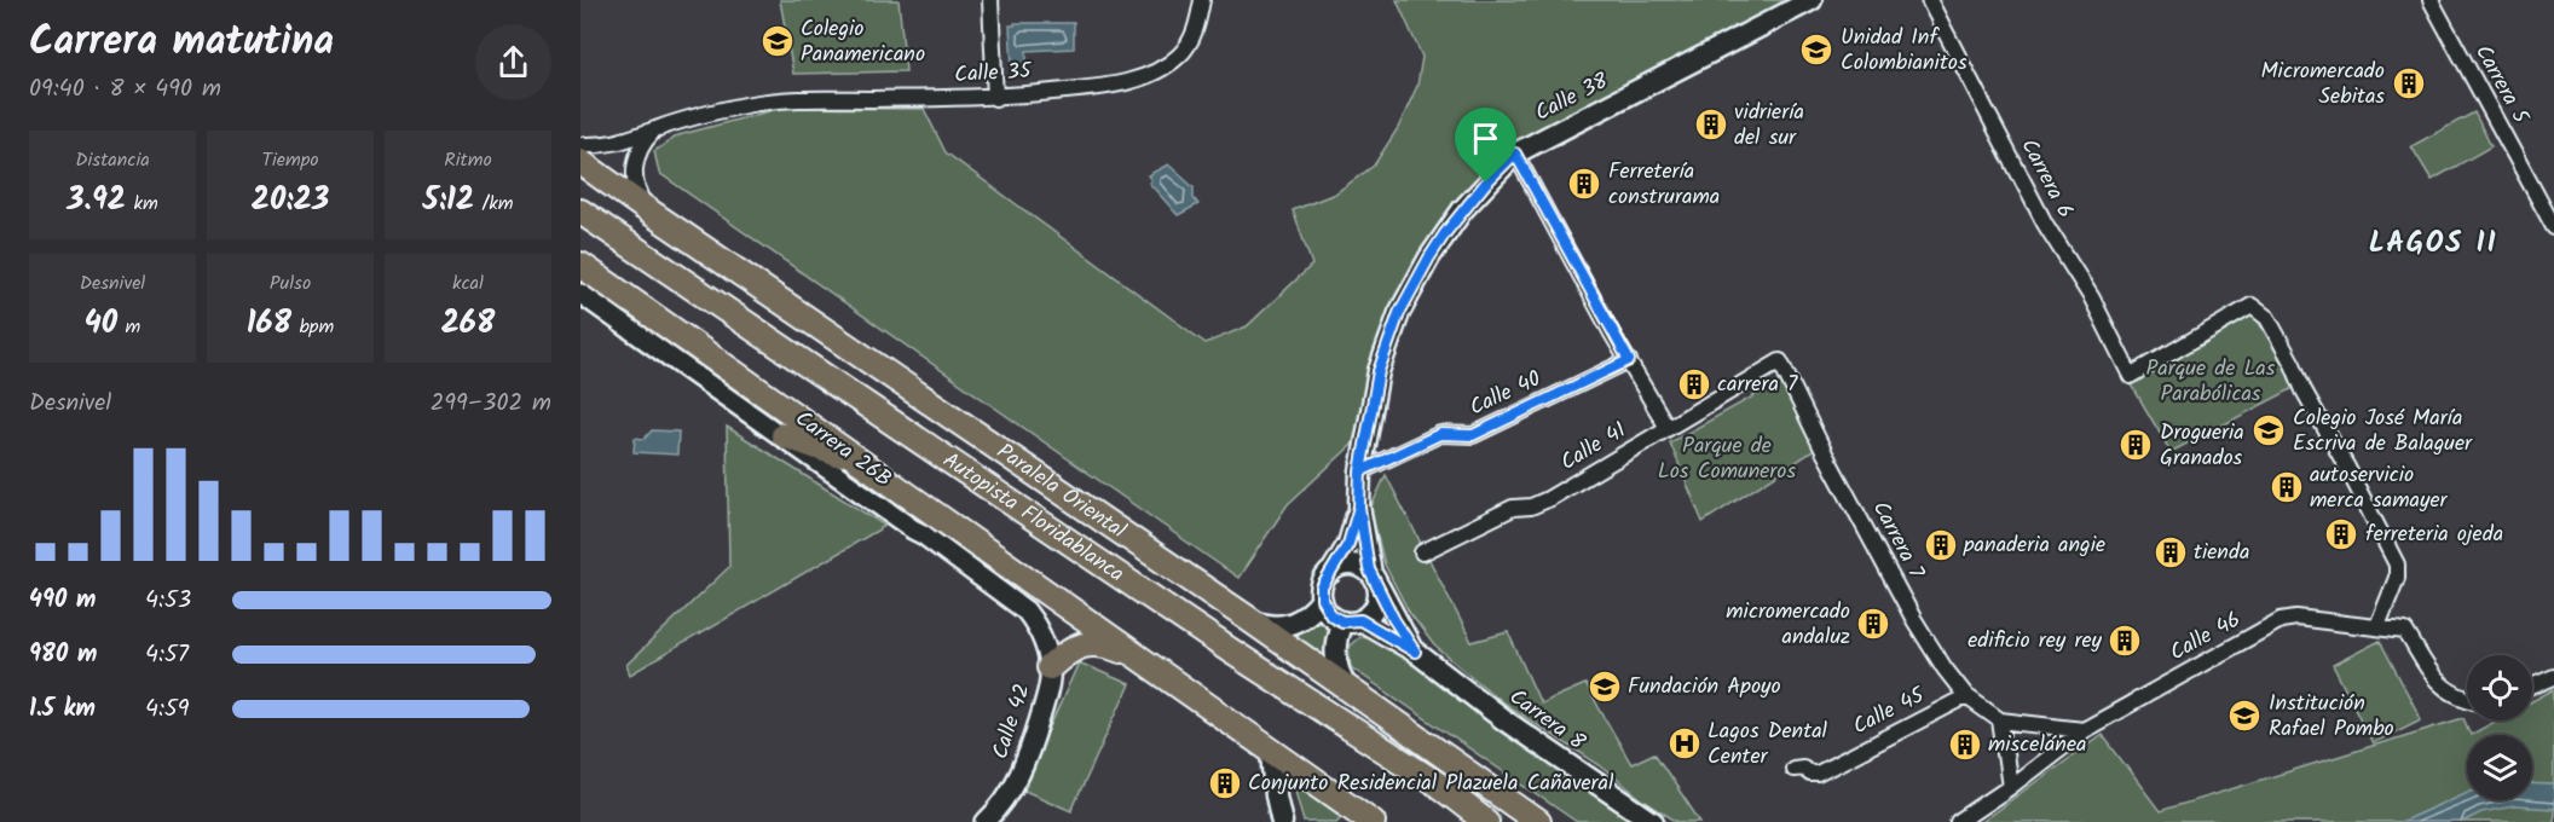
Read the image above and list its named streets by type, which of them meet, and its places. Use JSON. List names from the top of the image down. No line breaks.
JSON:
{"streets":{"highway":["Paralela Oriental","Autopista Floridablanca"],"main road":["Calle 38","Carrera 8"],"street":["Calle 35","Carrera 5","Carrera 6","Calle 40","Calle 41","Carrera 26B","Carrera 7","Calle 46","Calle 45","Calle 42"]},"crossings":[["Calle 38","Calle 40"],["Calle 38","Carrera 8"],["Carrera 6","Calle 46"],["Calle 41","Carrera 7"],["Carrera 26B","Calle 42"],["Carrera 7","Calle 46"],["Carrera 7","Calle 45"]],"districts":["LAGOS II"],"parks":["Parque de Las Parabólicas","Parque de Los Comuneros"],"places":{"school or university":["Colegio Panamericano","Unidad Inf Colombianitos","Colegio José María Escriva de Balaguer","Fundación Apoyo","Institución Rafael Pombo"],"building":["Micromercado Sebitas","vidriería del sur","Ferretería construrama","carrera 7","Drogueria Granados","autoservicio merca samayer","ferreteria ojeda","panaderia angie","tienda","micromercado andaluz","edificio rey rey","miscelánea","Conjunto Residencial Plazuela Cañaveral"],"hospital":["Lagos Dental Center"]},"page":{"heading":["Carrera matutina","09:40 · 8 × 490 m"],"stats":[["Distancia","3.92 km"],["Tiempo","20:23"],["Ritmo","5:12 /km"],["Desnivel","40 m"],["Pulso","168 bpm"],["kcal","268"]],"chart":["Desnivel","299–302 m"],"list":[{"name":"490 m","note":"4:53"},{"name":"980 m","note":"4:57"},{"name":"1.5 km","note":"4:59"}]}}
